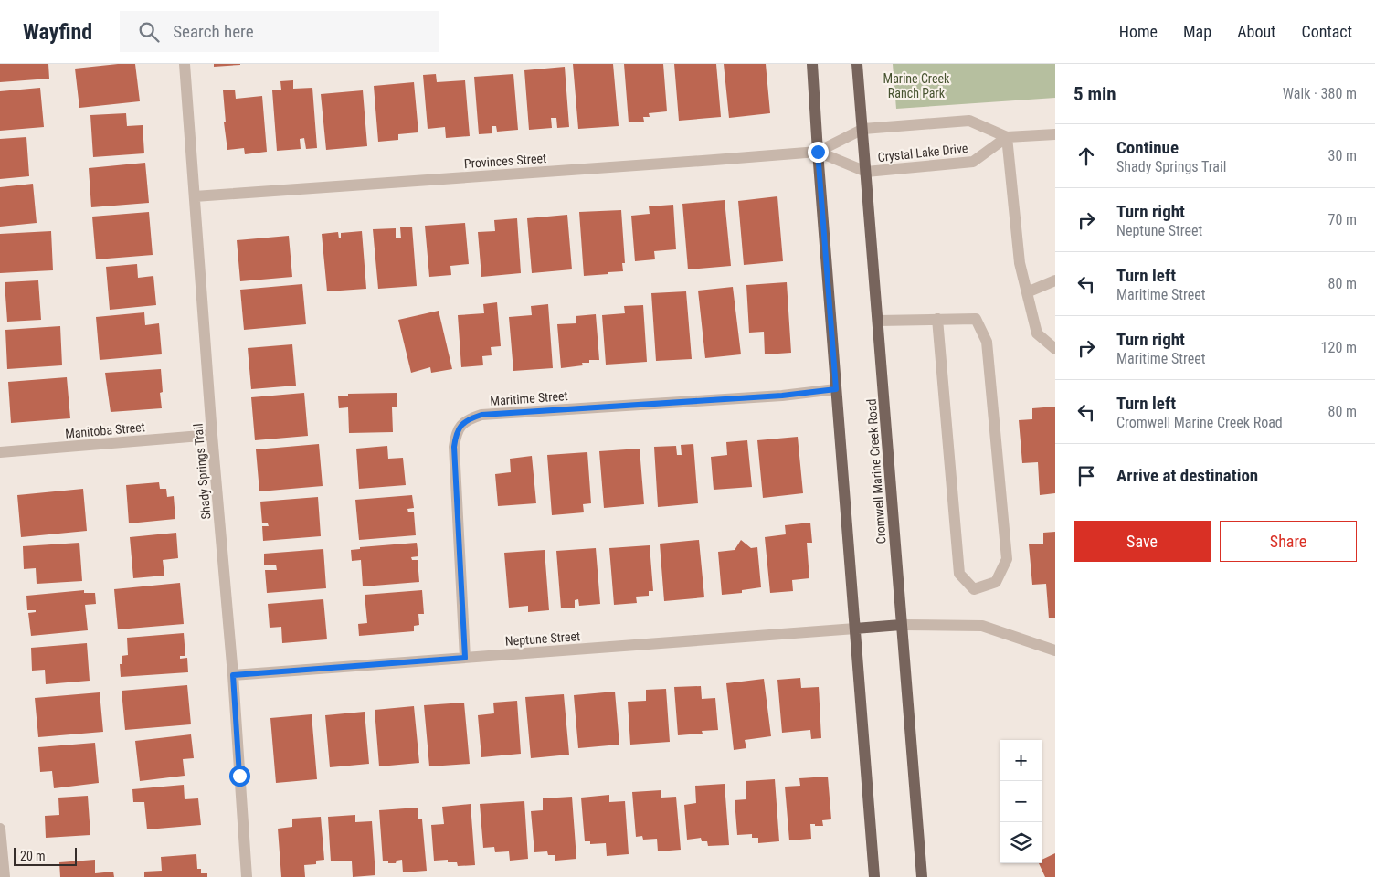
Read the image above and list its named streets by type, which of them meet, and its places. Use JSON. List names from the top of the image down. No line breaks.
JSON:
{"streets":{"main road":["Cromwell Marine Creek Road"],"street":["Crystal Lake Drive","Provinces Street","Maritime Street","Manitoba Street","Shady Springs Trail","Neptune Street"]},"crossings":[["Crystal Lake Drive","Provinces Street"],["Crystal Lake Drive","Cromwell Marine Creek Road"],["Provinces Street","Shady Springs Trail"],["Maritime Street","Neptune Street"],["Manitoba Street","Shady Springs Trail"],["Shady Springs Trail","Neptune Street"]],"parks":["Marine Creek Ranch Park"],"scale_bar":"20 m","page":{"header":"Wayfind","search":"Search here","nav":["Home","Map","About","Contact"],"heading":["5 min","Walk · 380 m"],"list":[["Continue","Shady Springs Trail","30 m"],["Turn right","Neptune Street","70 m"],["Turn left","Maritime Street","80 m"],["Turn right","Maritime Street","120 m"],["Turn left","Cromwell Marine Creek Road","80 m"],"Arrive at destination"],"buttons":["Save","Share"],"map_buttons":["+","−"],"scale":"20 m"}}
